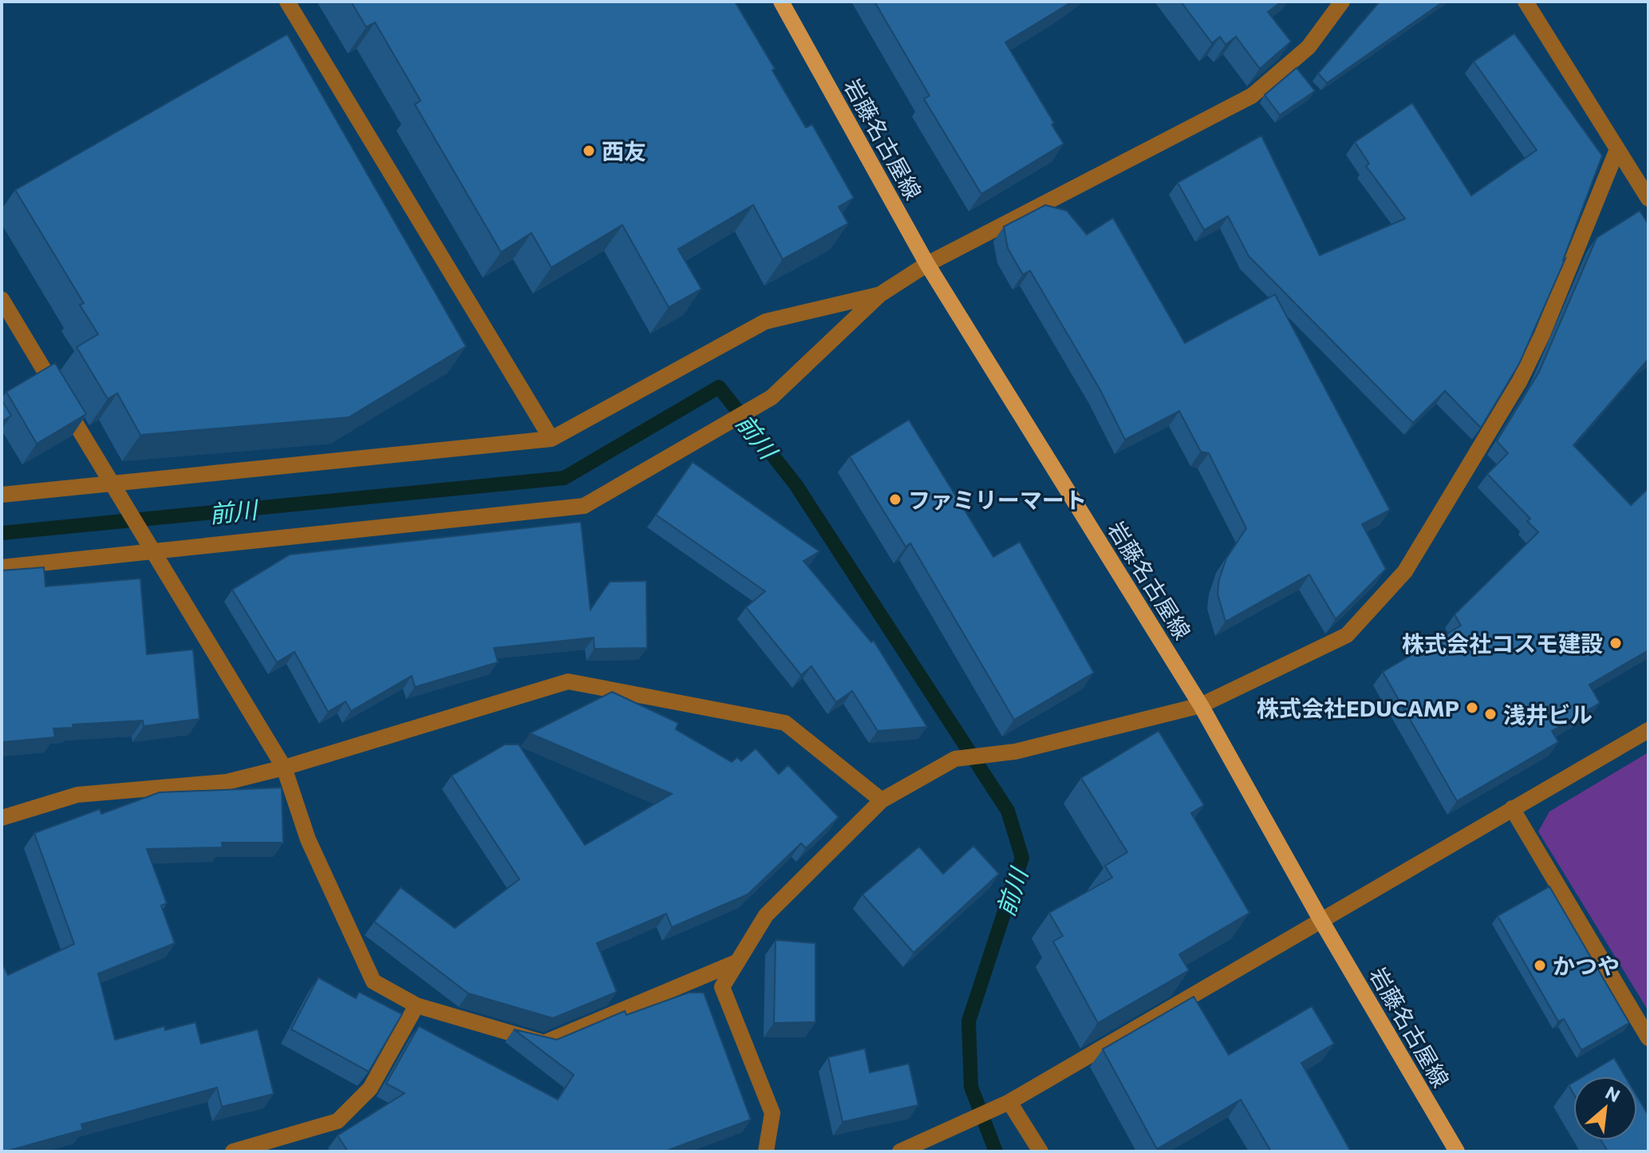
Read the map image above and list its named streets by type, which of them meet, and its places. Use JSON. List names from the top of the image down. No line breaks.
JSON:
{"streets":{"main road":["岩藤名古屋線"]},"water":["前川"],"places":["西友","ファミリーマート","株式会社コスモ建設","株式会社EDUCAMP","浅井ビル","かつや"],"north":"top right"}
